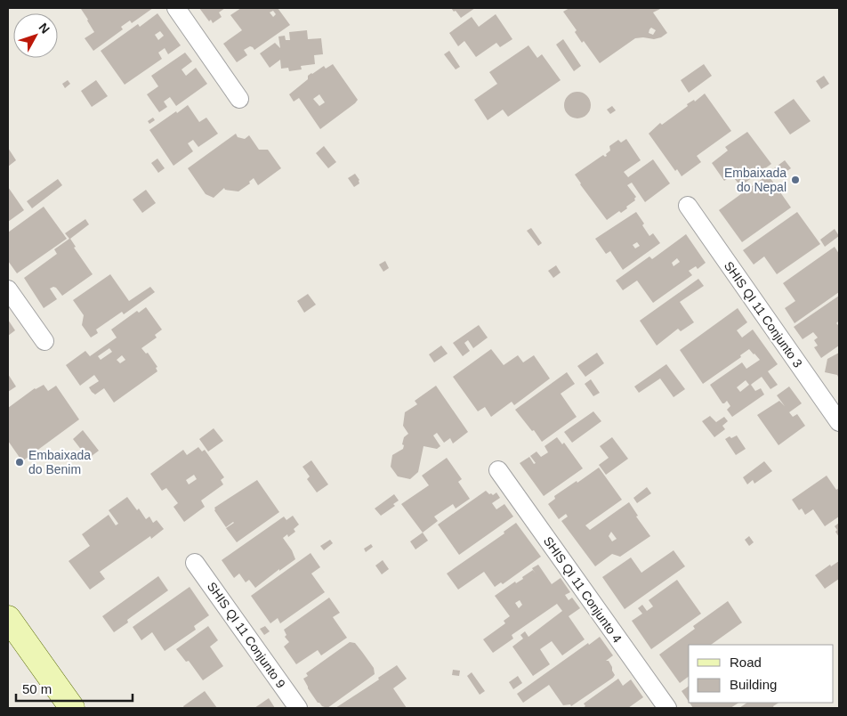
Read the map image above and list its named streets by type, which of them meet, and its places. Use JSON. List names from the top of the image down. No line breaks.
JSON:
{"streets":{"street":["SHIS QI 11 Conjunto 3","SHIS QI 11 Conjunto 4","SHIS QI 11 Conjunto 9"]},"places":["Embaixada do Nepal","Embaixada do Benim"],"legend":["Road","Building"],"scale_bar":"50 m","north":"top right"}
